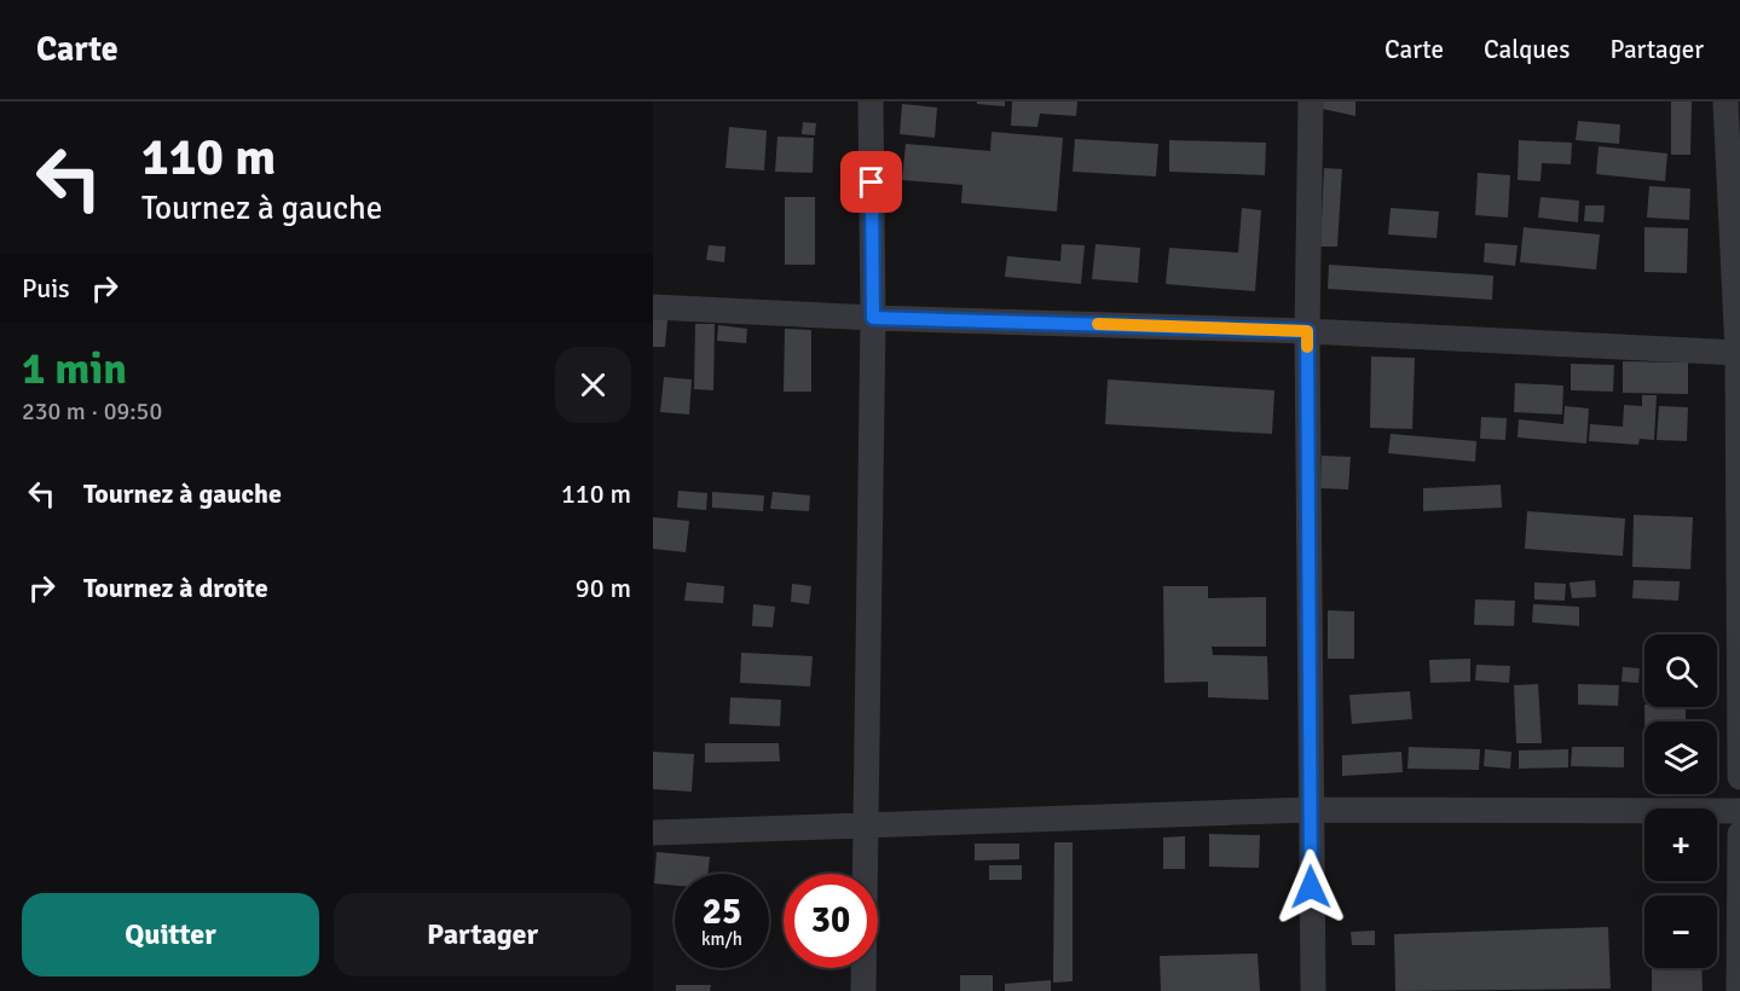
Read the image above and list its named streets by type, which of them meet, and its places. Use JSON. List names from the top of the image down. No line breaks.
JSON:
{"page":{"header":"Carte","nav":["Carte","Calques","Partager"],"turn":["110 m","Tournez à gauche"],"then":"Puis","heading":["1 min","230 m · 09:50"],"list":[{"name":"Tournez à gauche","value":"110 m"},{"name":"Tournez à droite","value":"90 m"}],"map_buttons":["+","−"],"speed":"25 km/h","limit":"30","buttons":["Quitter","Partager"]}}
